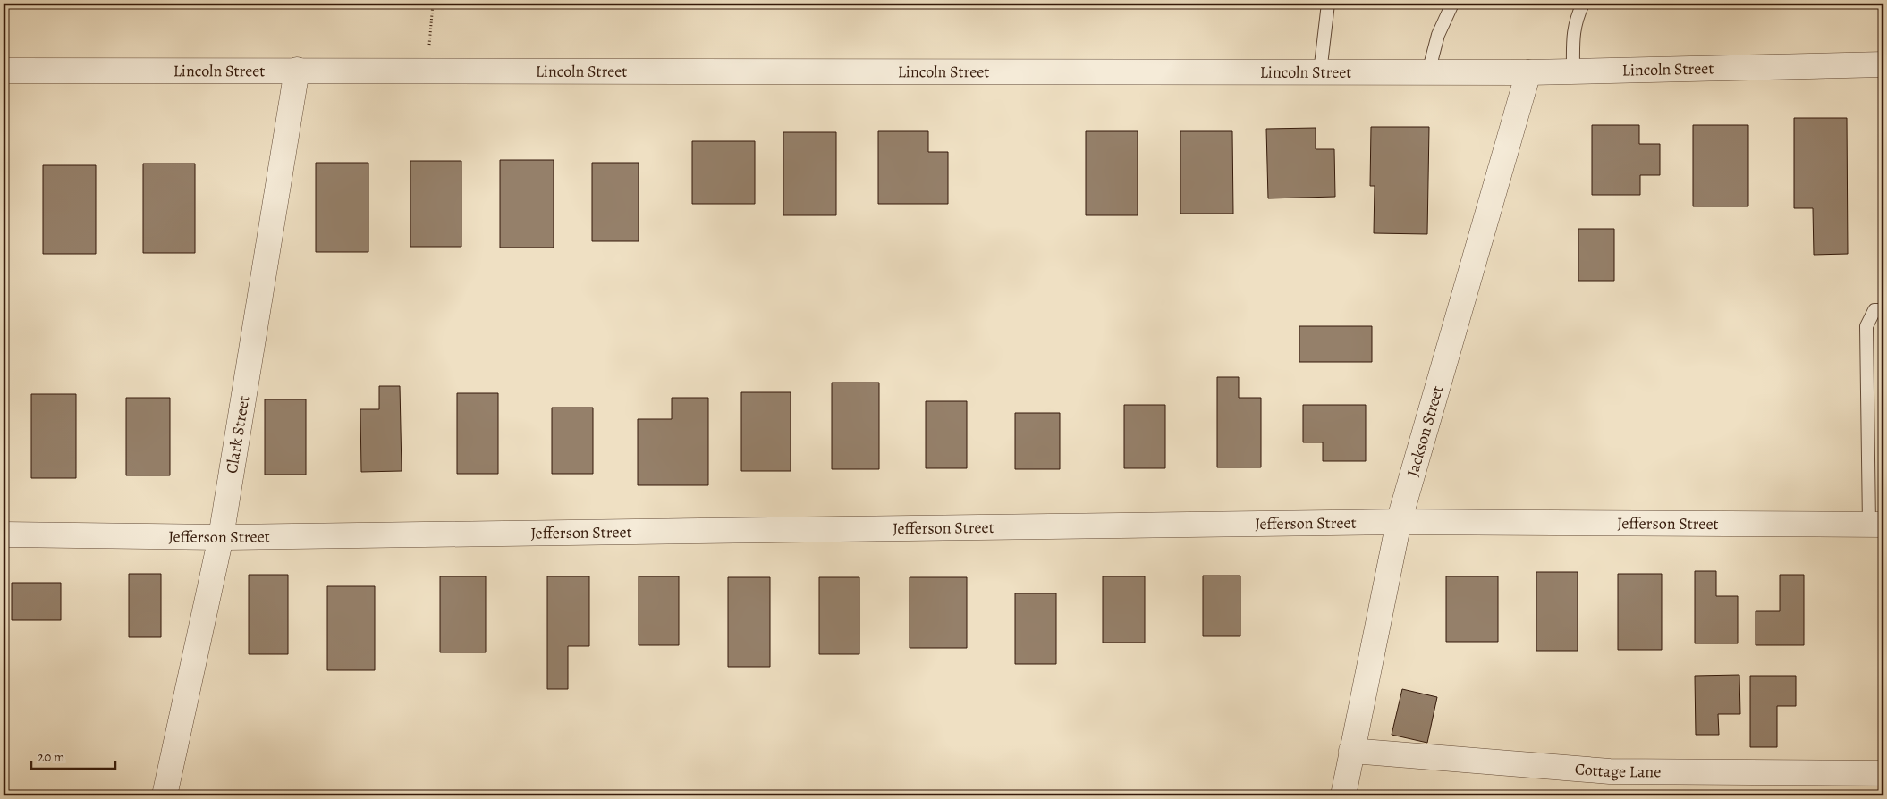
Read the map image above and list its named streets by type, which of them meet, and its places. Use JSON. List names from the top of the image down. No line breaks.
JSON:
{"streets":{"street":["Lincoln Street","Jackson Street","Clark Street","Jefferson Street","Cottage Lane"]},"crossings":[["Lincoln Street","Jackson Street"],["Lincoln Street","Clark Street"],["Jackson Street","Jefferson Street"],["Jackson Street","Cottage Lane"],["Clark Street","Jefferson Street"]],"scale_bar":"20 m"}
